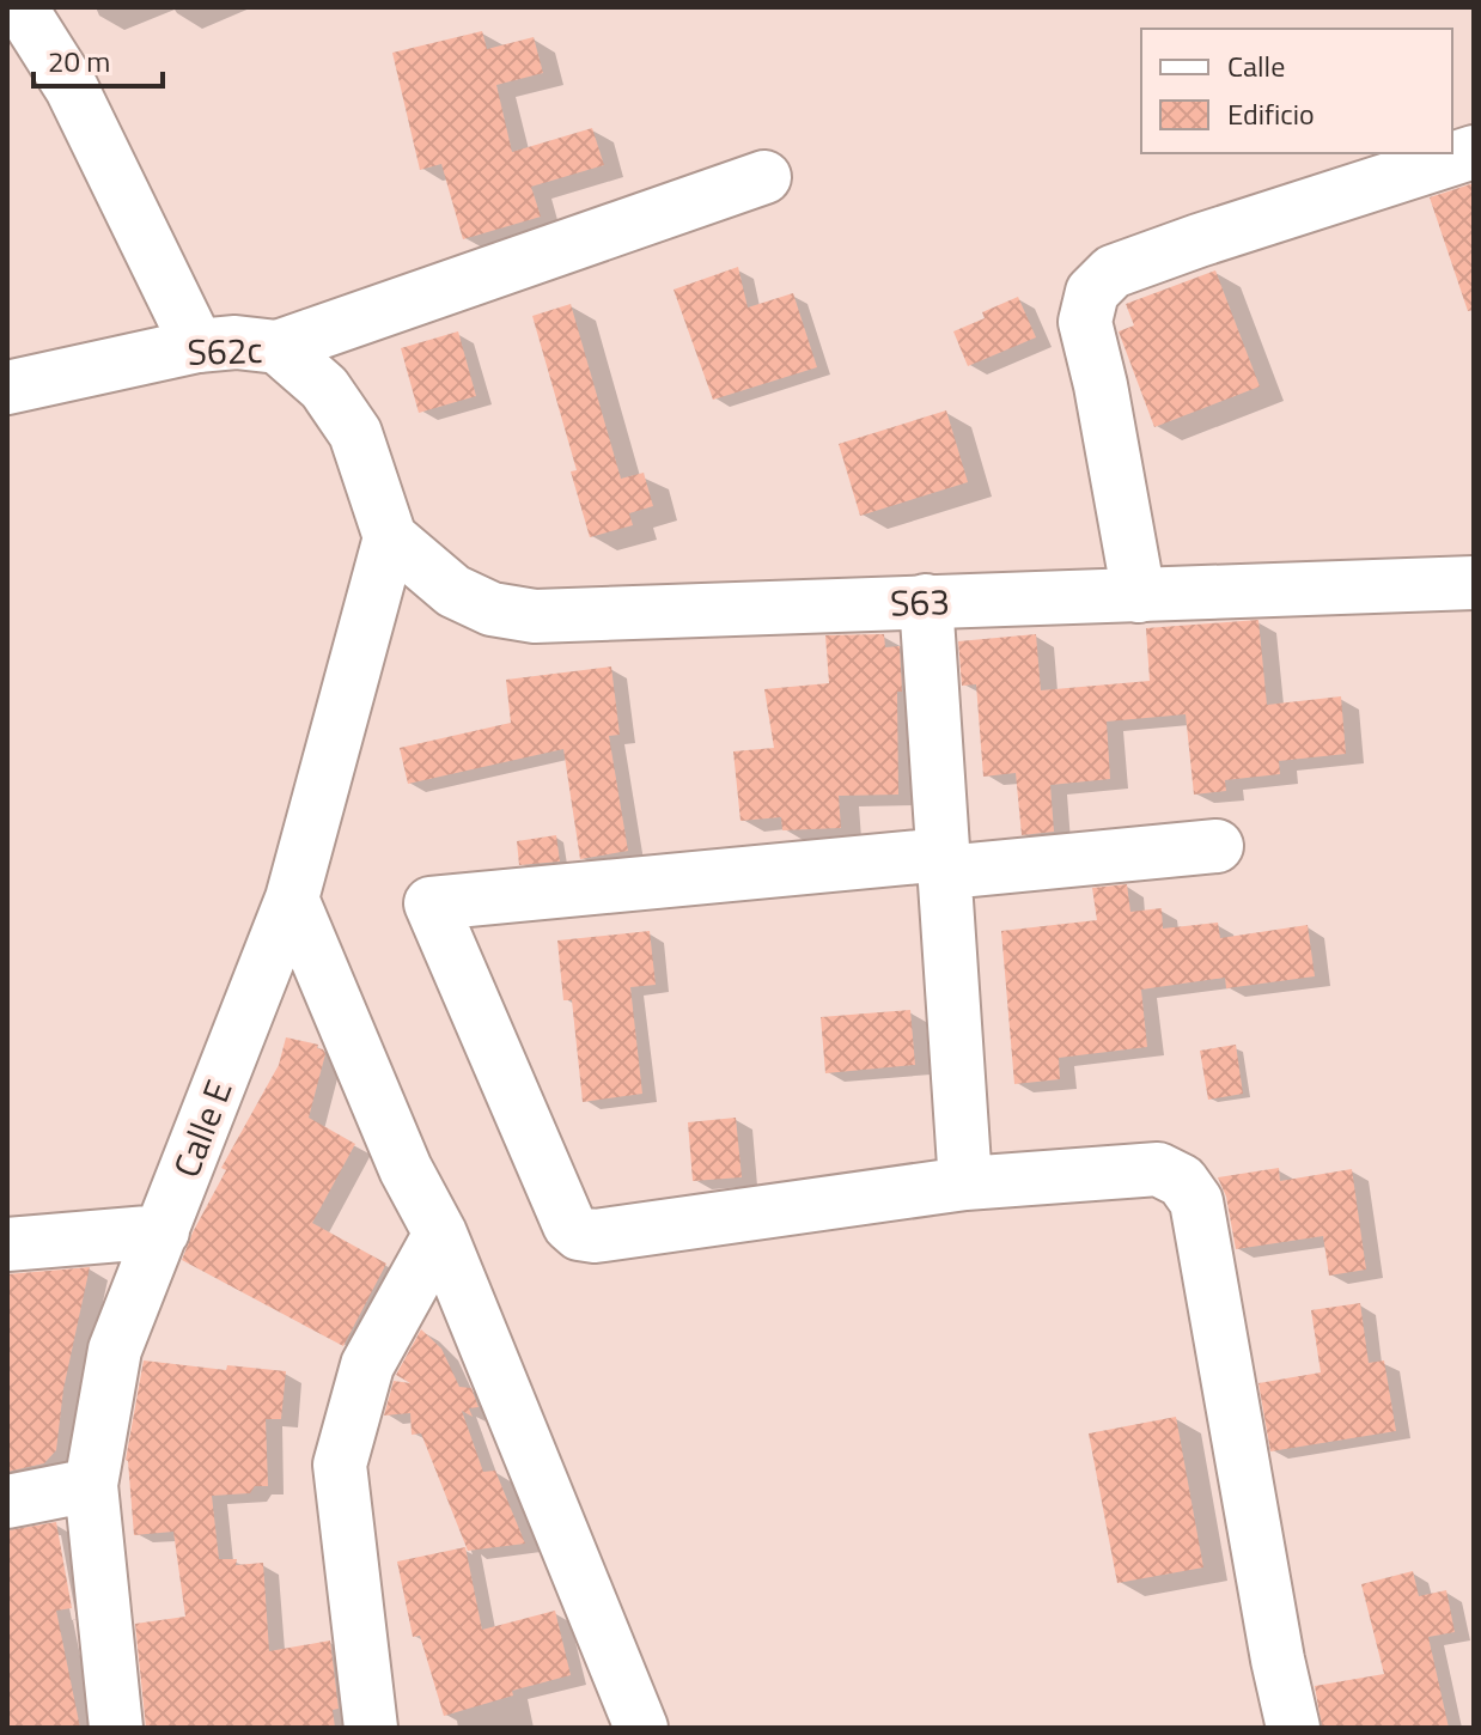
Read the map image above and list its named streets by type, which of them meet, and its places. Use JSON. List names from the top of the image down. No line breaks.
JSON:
{"streets":{"street":["S62c","S63","Calle E"]},"crossings":[["S62c","S63"],["S62c","Calle E"],["S63","Calle E"]],"legend":["Calle","Edificio"],"scale_bar":"20 m"}
